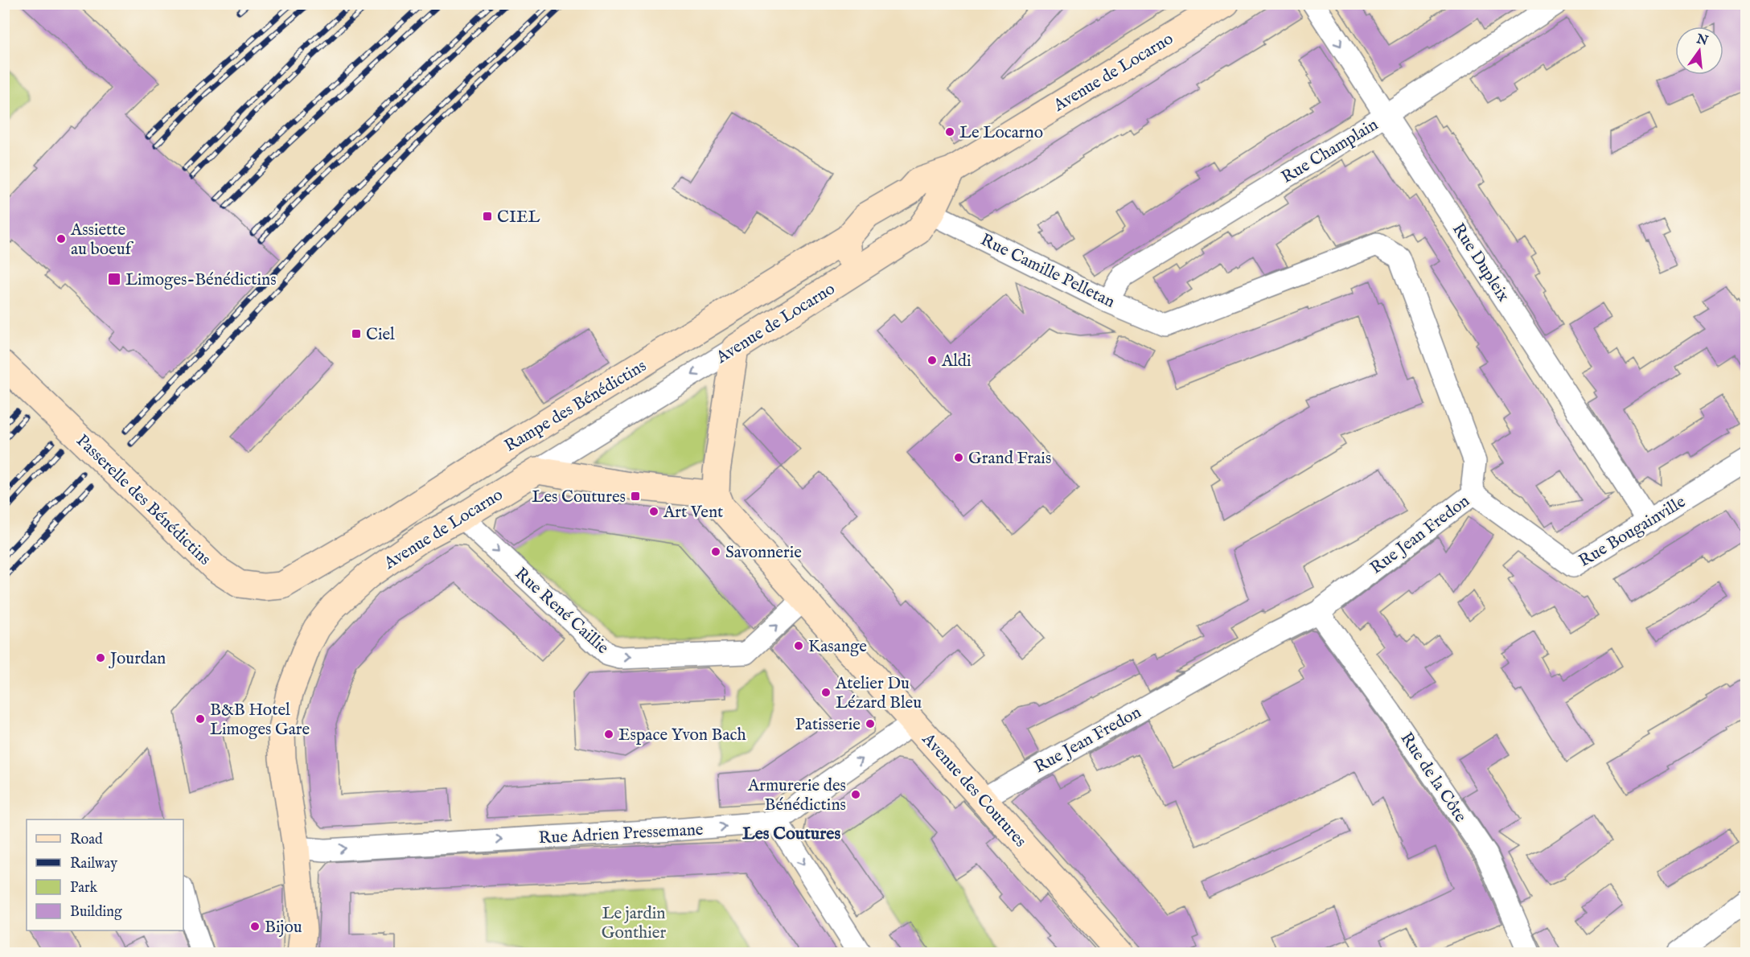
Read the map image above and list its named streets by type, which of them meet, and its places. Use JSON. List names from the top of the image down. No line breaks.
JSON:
{"streets":{"street":["Avenue de Locarno","Rue Champlain","Rue Dupleix","Rue Camille Pelletan","Rampe des Bénédictins","Passerelle des Bénédictins","Rue Bougainville","Rue Jean Fredon","Rue René Caillie","Rue de la Côte","Avenue des Coutures","Rue Adrien Pressemane"]},"crossings":[["Avenue de Locarno","Rue Camille Pelletan"],["Avenue de Locarno","Rampe des Bénédictins"],["Avenue de Locarno","Rue René Caillie"],["Avenue de Locarno","Rue Adrien Pressemane"],["Rue Champlain","Rue Dupleix"],["Rue Champlain","Rue Camille Pelletan"],["Rue Dupleix","Rue Bougainville"],["Rue Camille Pelletan","Rue Jean Fredon"],["Rampe des Bénédictins","Passerelle des Bénédictins"],["Rue Bougainville","Rue Jean Fredon"],["Rue Jean Fredon","Rue de la Côte"],["Rue Jean Fredon","Avenue des Coutures"],["Rue René Caillie","Avenue des Coutures"]],"one_way":["Rue Adrien Pressemane"],"districts":["Les Coutures"],"parks":["Le jardin Gonthier"],"places":{"other":["Le Locarno","Assiette au boeuf","Aldi","Grand Frais","Art Vent","Savonnerie","Kasange","Jourdan","Atelier Du Lézard Bleu","B&B Hotel Limoges Gare","Patisserie","Espace Yvon Bach","Armurerie des Bénédictins","Bijou"],"transit":["CIEL","Limoges-Bénédictins","Ciel","Les Coutures"]},"legend":["Road","Railway","Park","Building"],"north":"top"}
